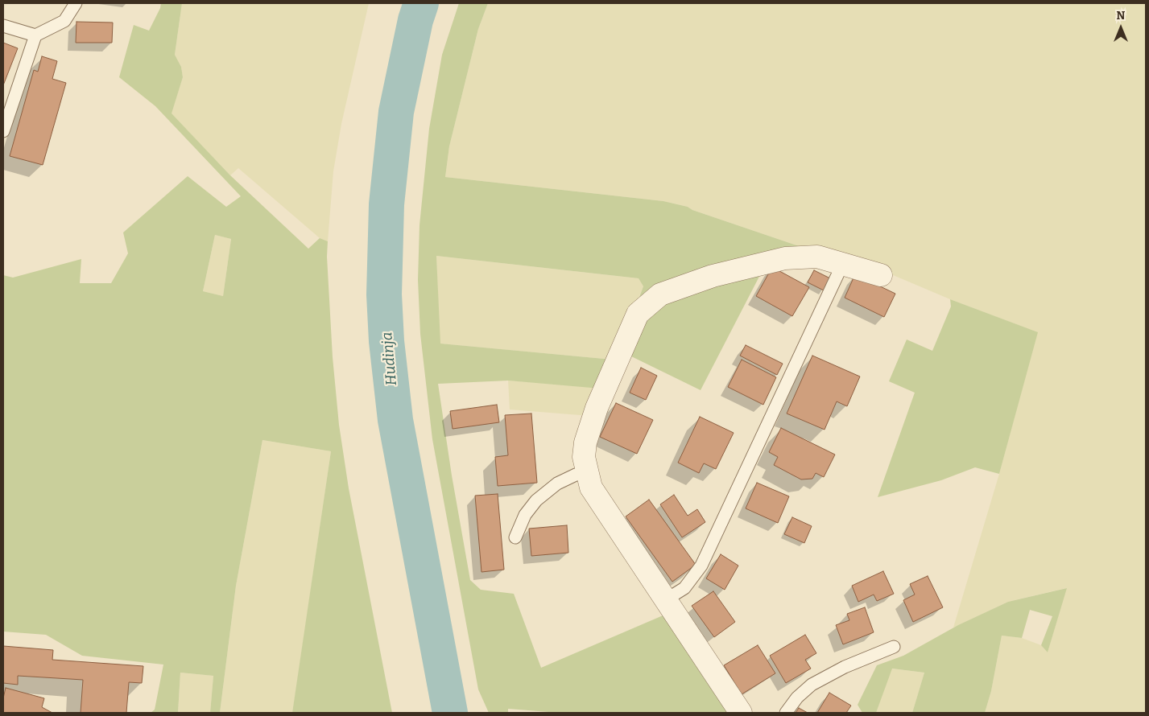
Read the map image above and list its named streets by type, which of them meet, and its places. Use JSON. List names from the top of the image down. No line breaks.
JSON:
{"water":["Hudinja"],"north":"top"}
